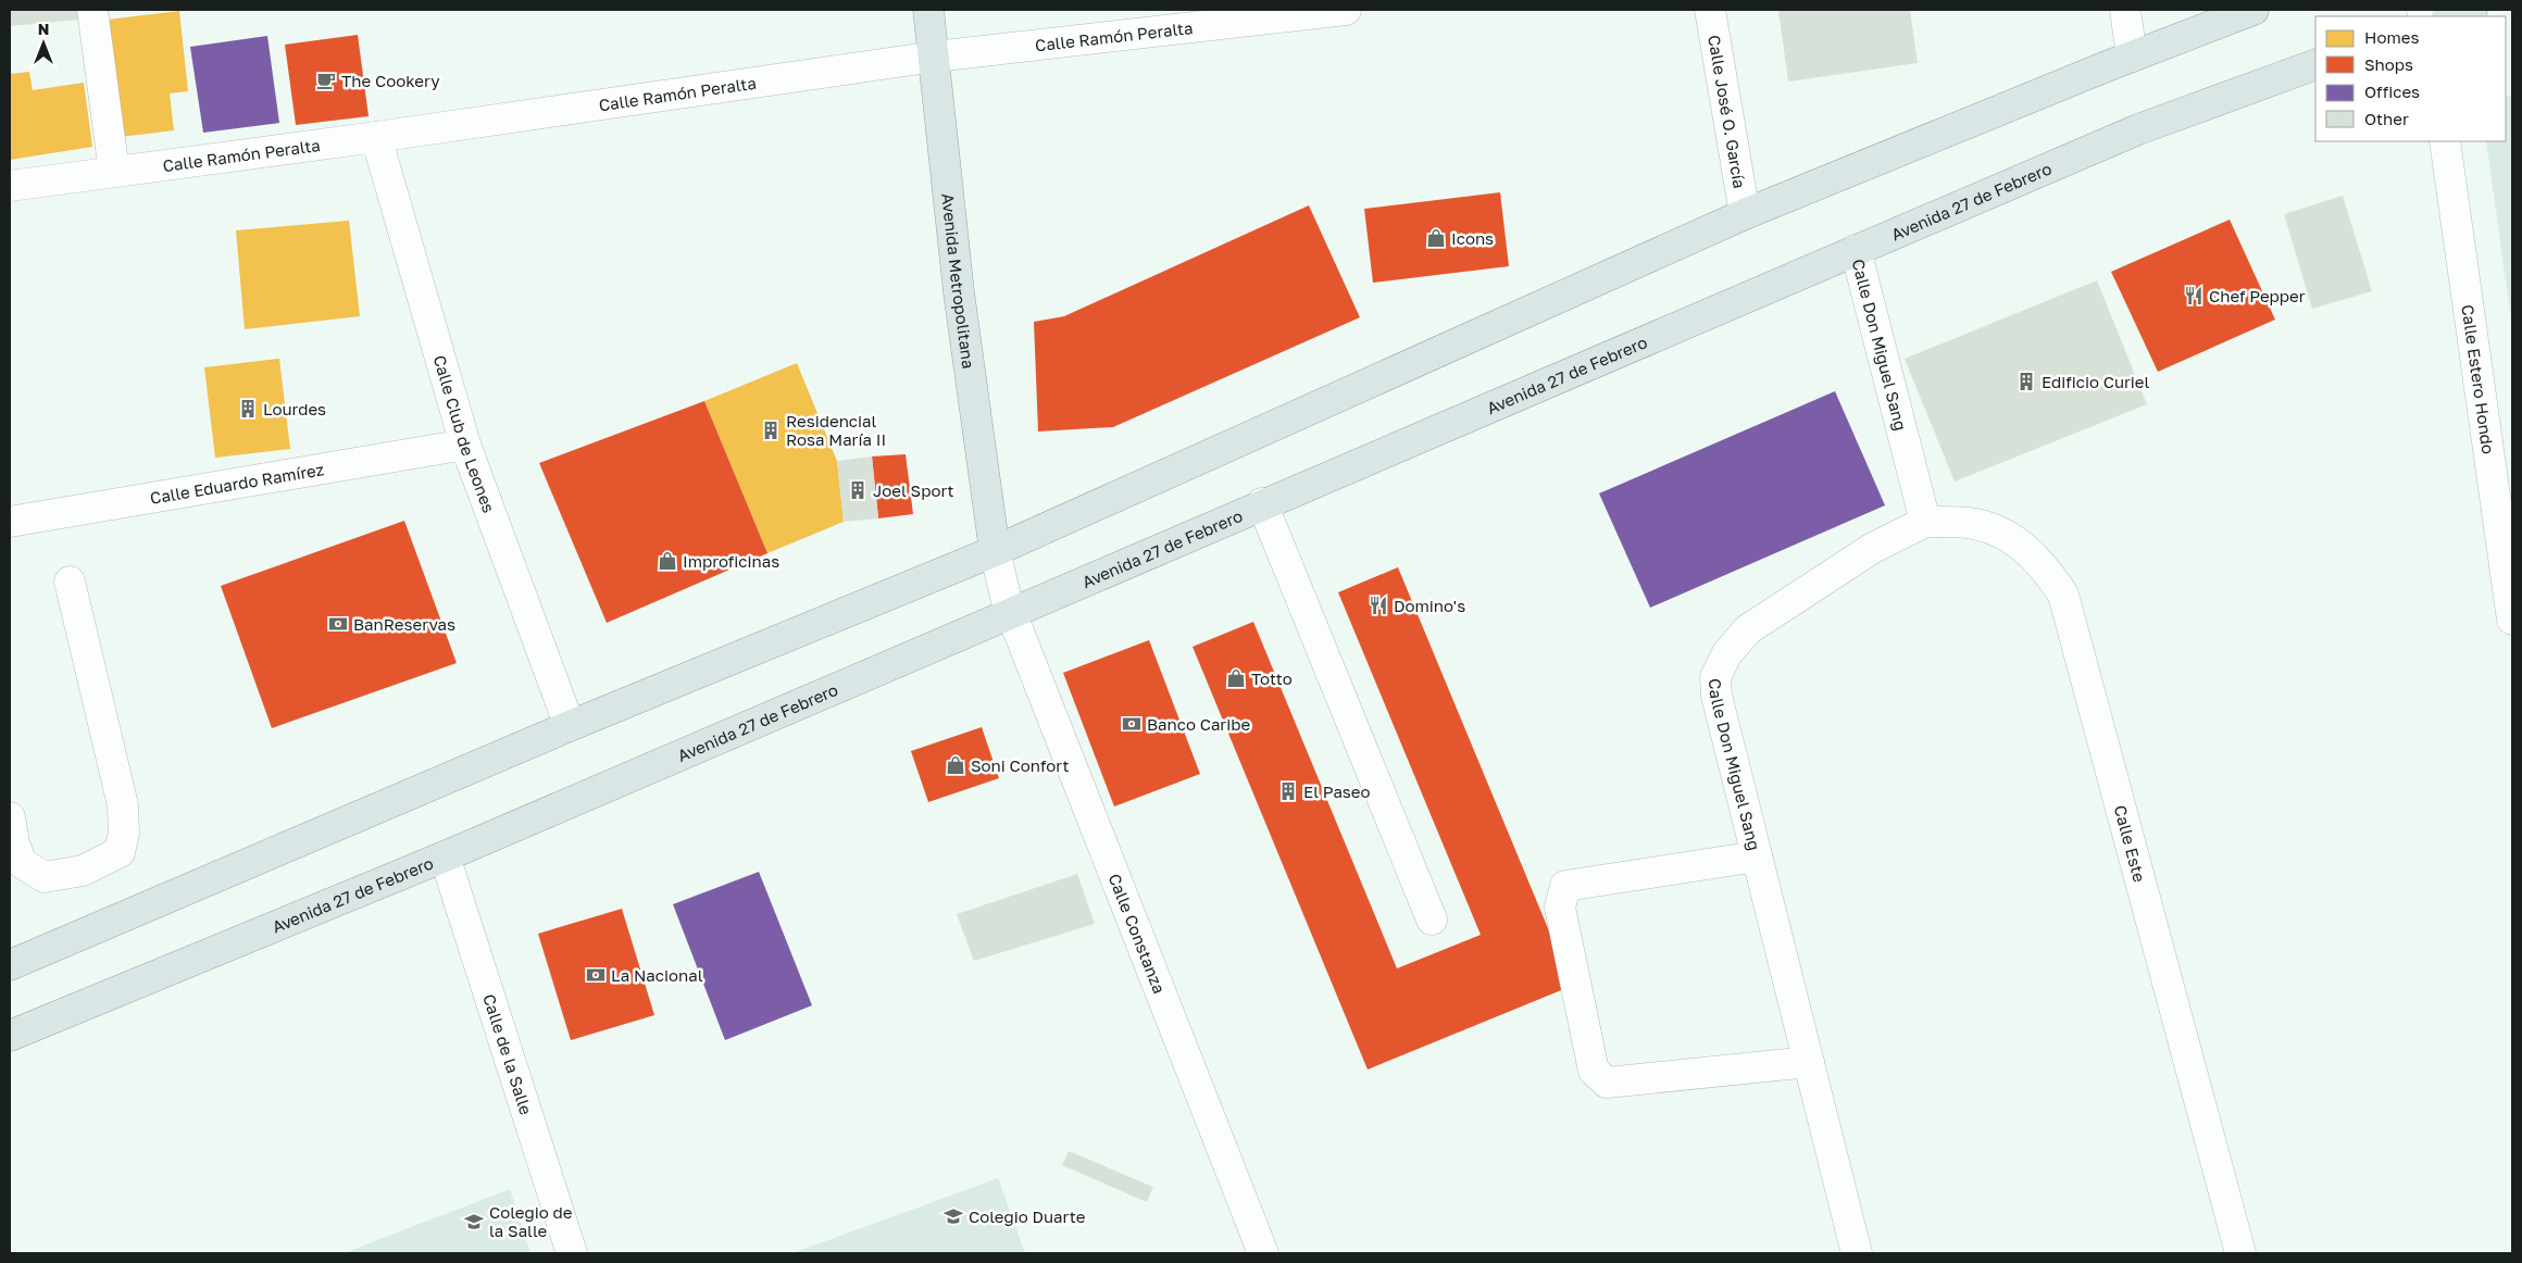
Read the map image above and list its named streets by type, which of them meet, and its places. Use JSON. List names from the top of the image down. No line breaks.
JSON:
{"streets":{"main road":["Avenida 27 de Febrero","Avenida Metropolitana"],"street":["Calle Ramón Peralta","Calle José O. García","Calle Don Miguel Sang","Calle Estero Hondo","Calle Club de Leones","Calle Eduardo Ramírez","Calle Este","Calle Constanza","Calle de la Salle"]},"crossings":[["Calle Ramón Peralta","Avenida Metropolitana"],["Calle Ramón Peralta","Calle Club de Leones"],["Avenida 27 de Febrero","Calle Don Miguel Sang"],["Avenida 27 de Febrero","Calle Constanza"],["Avenida 27 de Febrero","Calle de la Salle"],["Avenida Metropolitana","Calle Constanza"],["Calle Don Miguel Sang","Calle Este"],["Calle Club de Leones","Calle Eduardo Ramírez"]],"places":{"cafe":["The Cookery"],"shop":["Icons","Improficinas","Totto","Soni Confort"],"restaurant":["Chef Pepper","Domino's"],"building":["Edificio Curiel","Lourdes","Residencial Rosa María II","Joel Sport","El Paseo"],"bank":["BanReservas","Banco Caribe","La Nacional"],"school or university":["Colegio Duarte","Colegio de la Salle"]},"legend":["Homes","Shops","Offices","Other"],"north":"top"}
